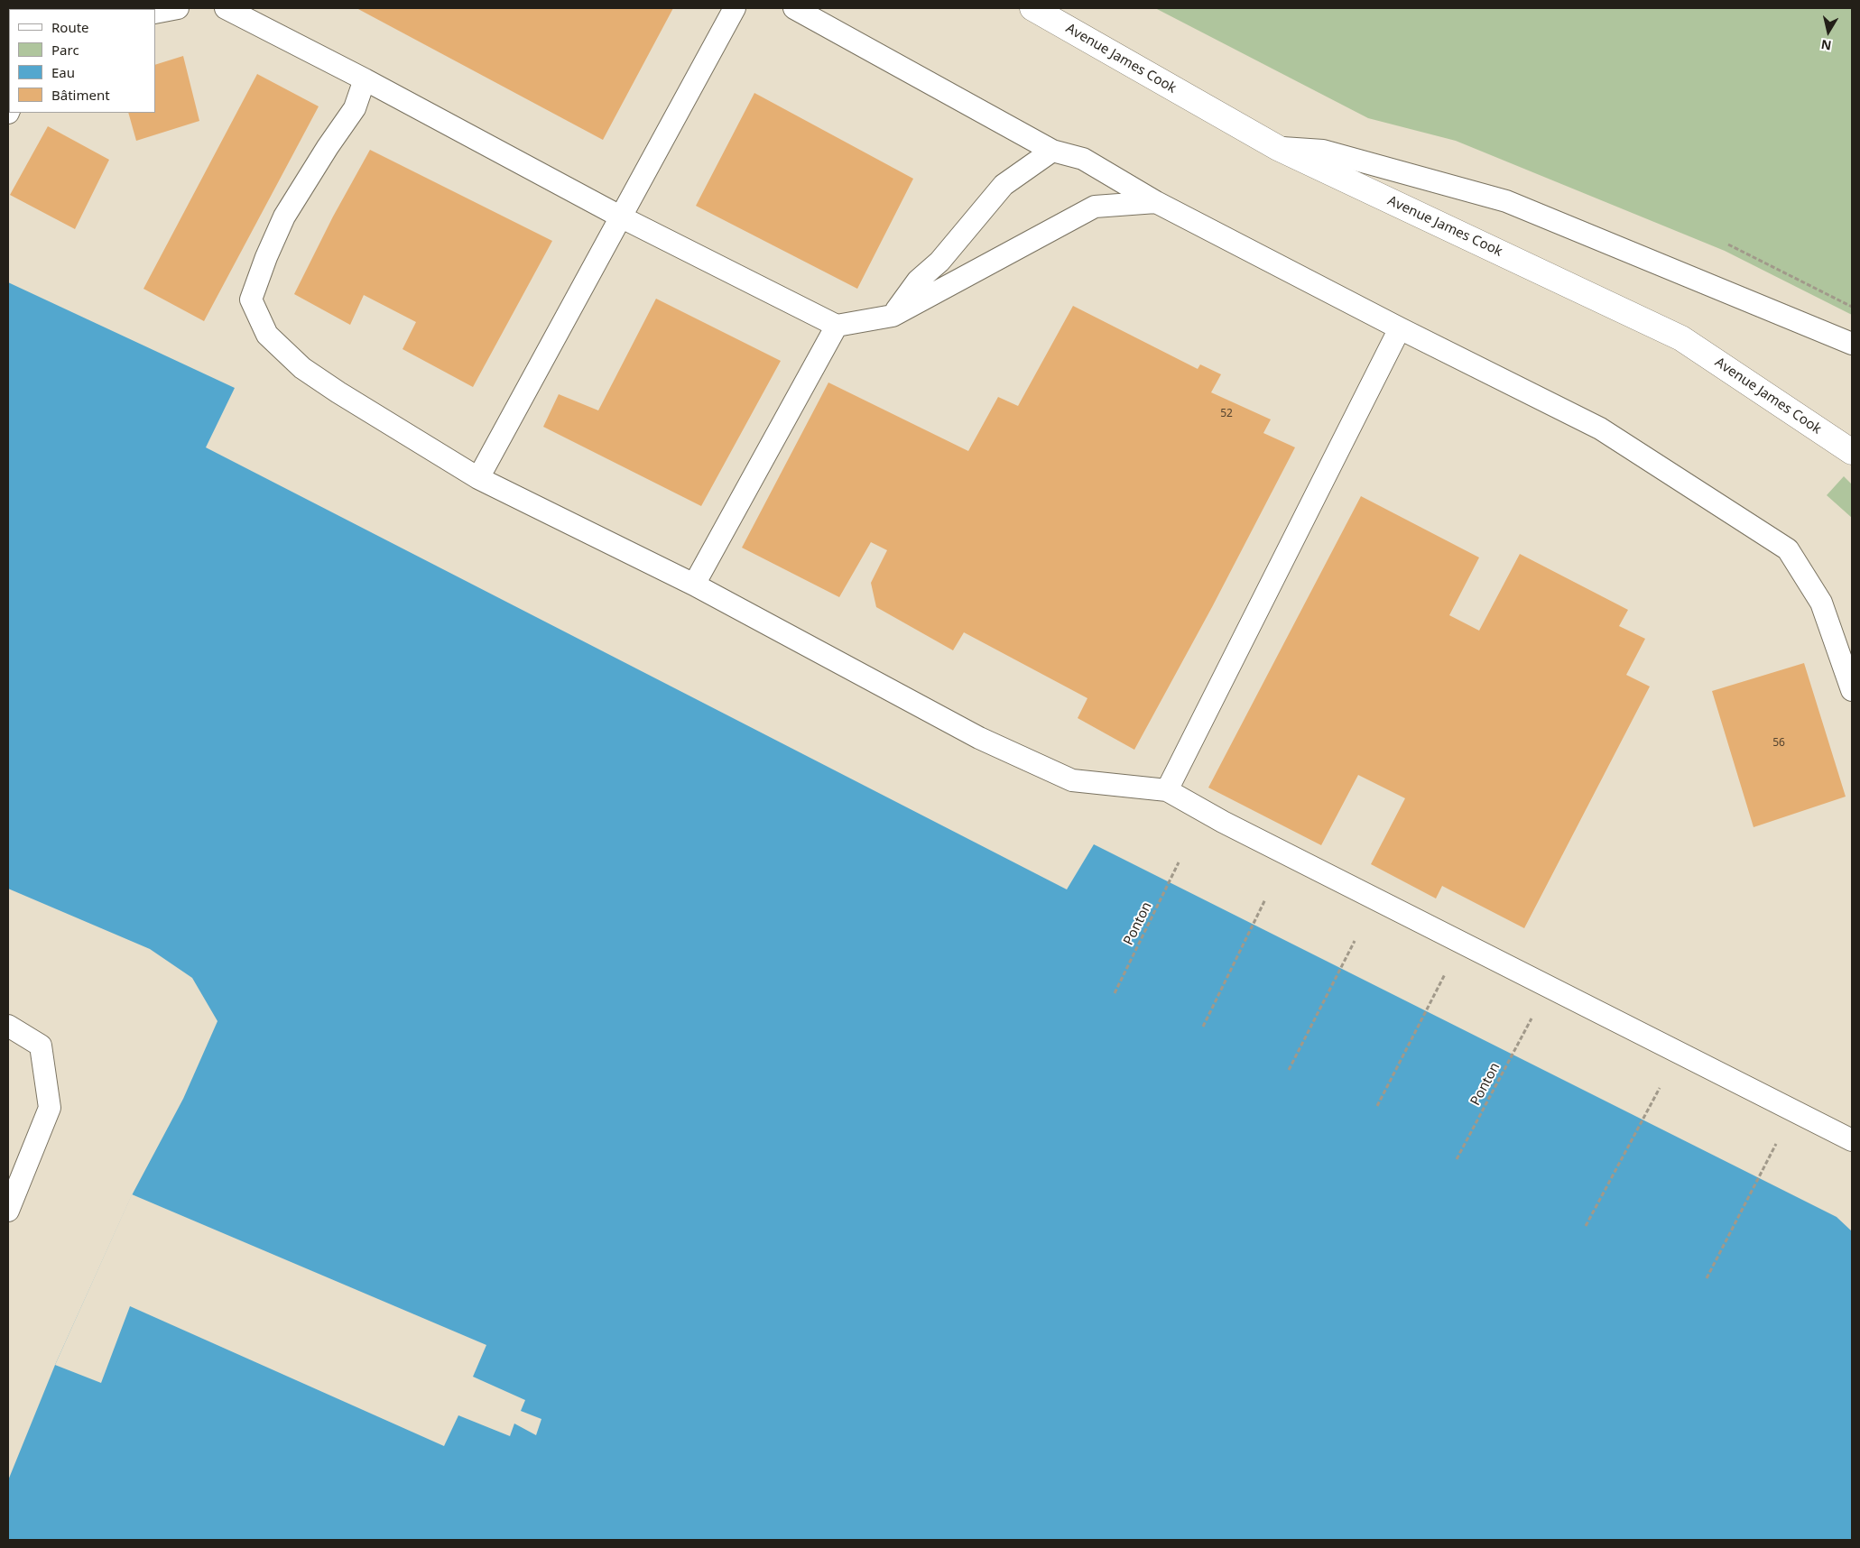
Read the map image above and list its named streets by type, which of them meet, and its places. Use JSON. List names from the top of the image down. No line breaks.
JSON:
{"streets":{"main road":["Avenue James Cook"],"path":["Ponton"]},"house_numbers":["52","56"],"legend":["Route","Parc","Eau","Bâtiment"],"north":"bottom"}
